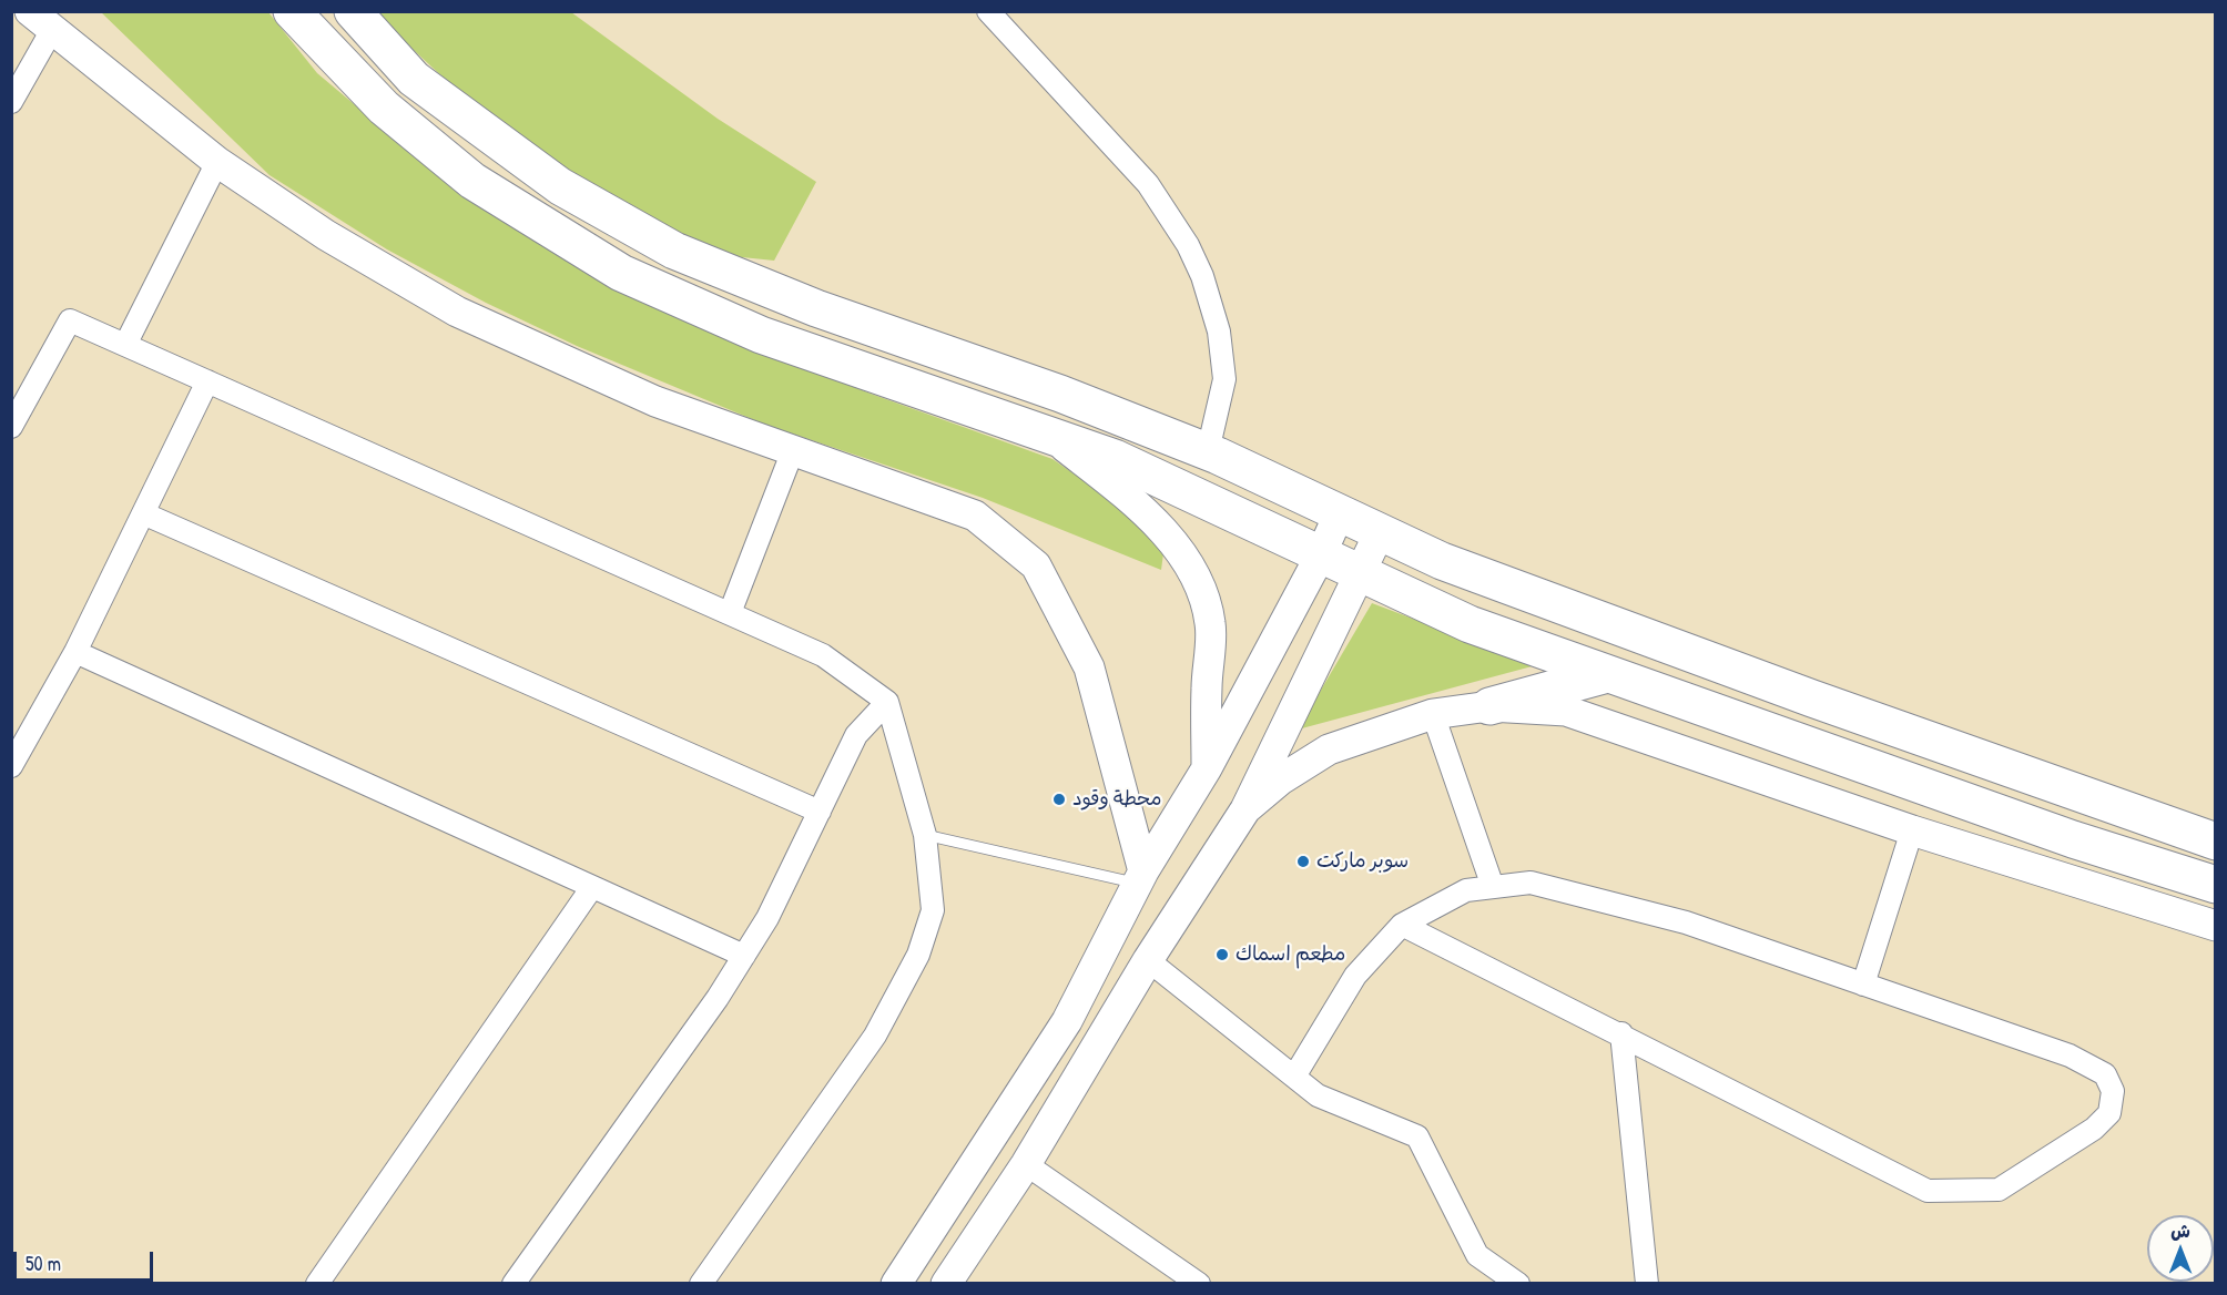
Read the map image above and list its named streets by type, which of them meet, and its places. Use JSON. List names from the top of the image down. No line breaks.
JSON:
{"places":["محطة وقود","سوبر ماركت","مطعم اسماك"],"scale_bar":"50 m","north":"top"}
